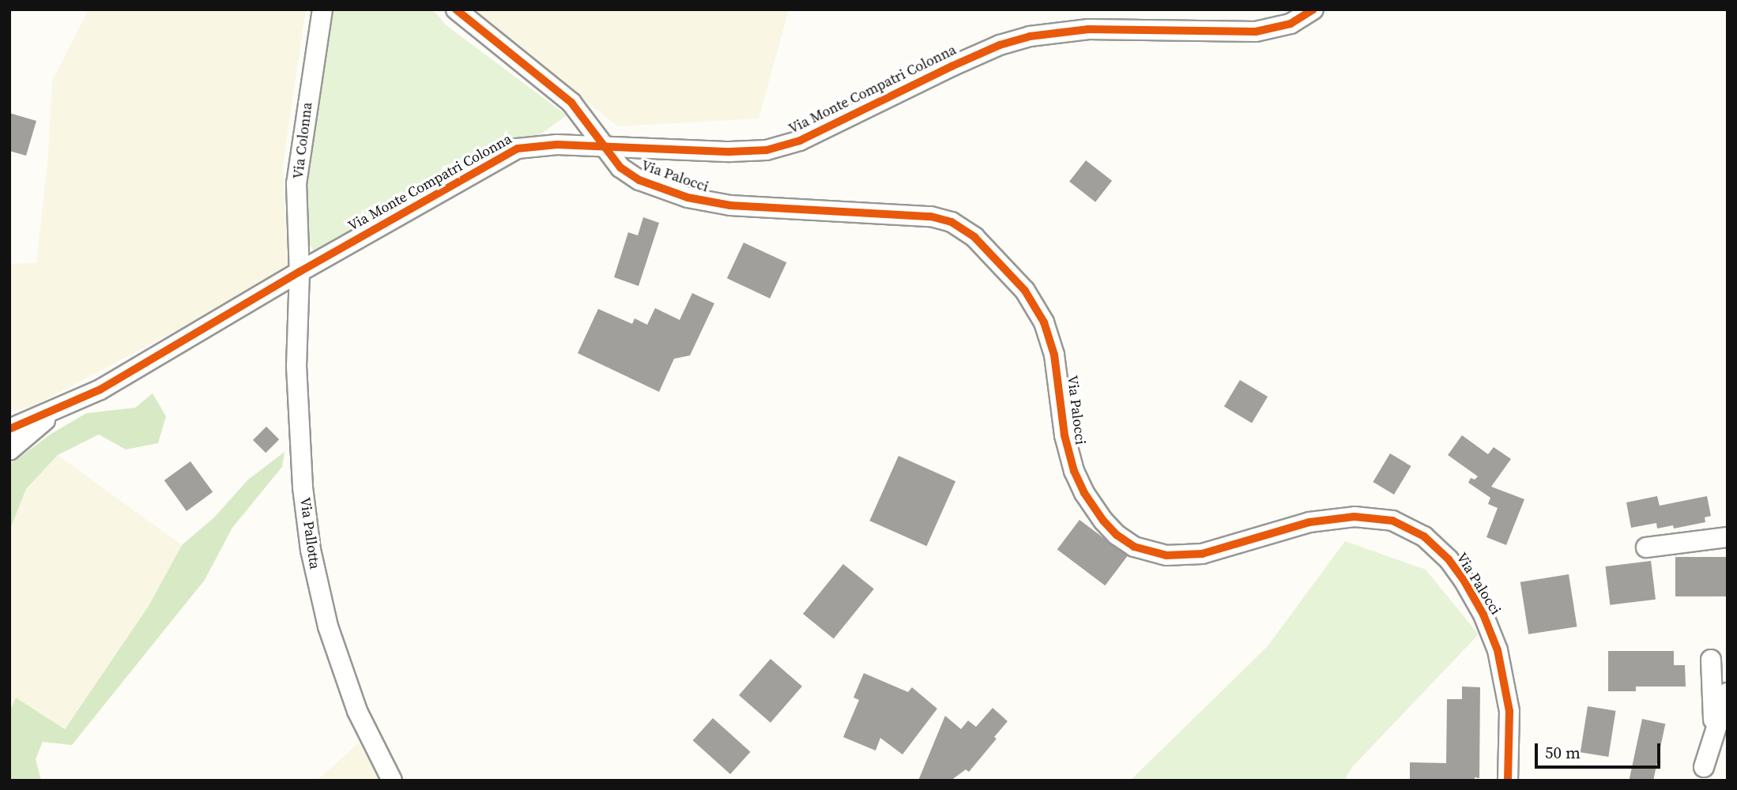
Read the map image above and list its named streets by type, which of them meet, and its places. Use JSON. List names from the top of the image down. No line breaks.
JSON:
{"streets":{"street":["Via Monte Compatri Colonna","Via Colonna","Via Palocci","Via Pallotta"]},"crossings":[["Via Monte Compatri Colonna","Via Colonna"],["Via Monte Compatri Colonna","Via Palocci"],["Via Monte Compatri Colonna","Via Pallotta"],["Via Colonna","Via Pallotta"]],"scale_bar":"50 m"}
